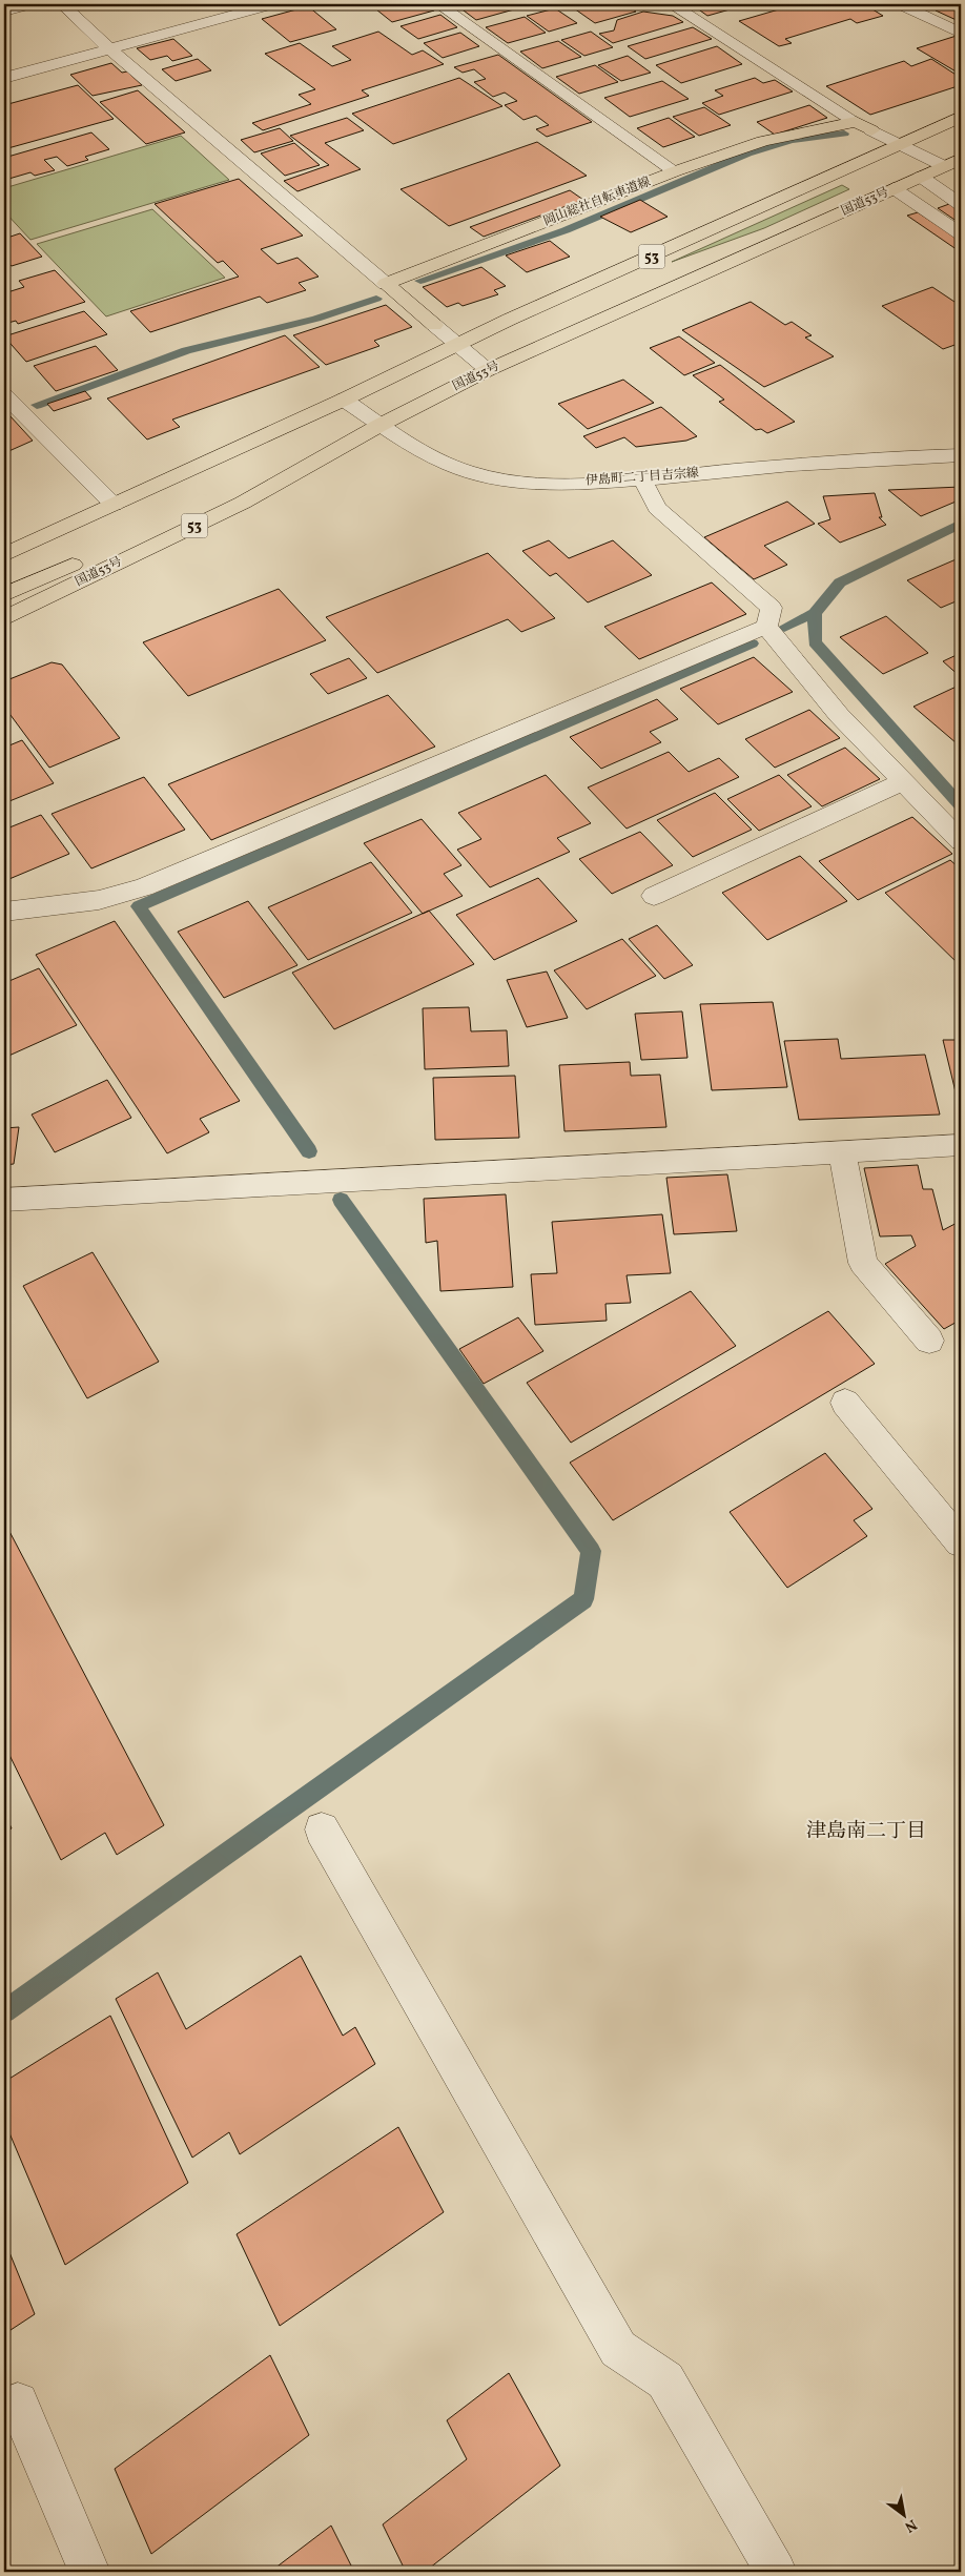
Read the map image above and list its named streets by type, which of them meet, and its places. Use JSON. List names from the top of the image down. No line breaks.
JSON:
{"streets":{"main road":["岡山総社自転車道線","国道53号","53"],"street":["伊島町二丁目吉宗線"]},"crossings":[["国道53号","53"],["国道53号","伊島町二丁目吉宗線"],["53","伊島町二丁目吉宗線"]],"districts":["津島南二丁目"],"north":"bottom right"}
